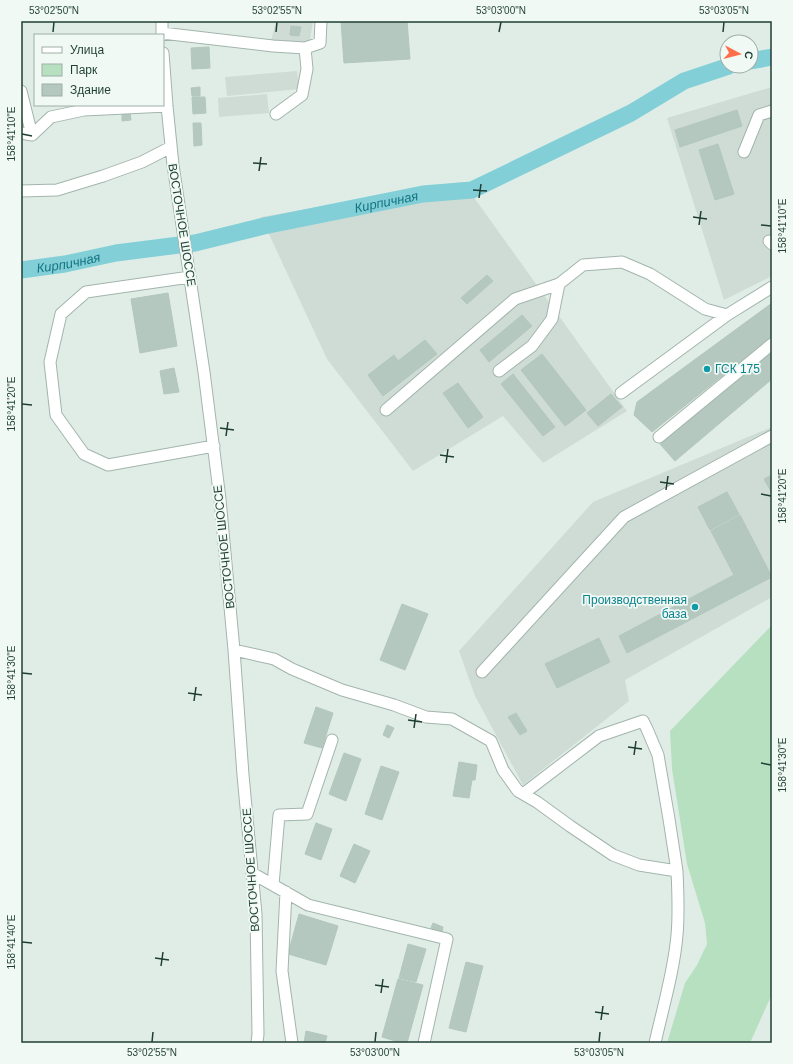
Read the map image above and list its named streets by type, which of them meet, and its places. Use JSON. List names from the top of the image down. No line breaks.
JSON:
{"streets":{"street":["ВОСТОЧНОЕ ШОССЕ"]},"water":["Кирпичная"],"places":["ГСК 175","Производственная база"],"legend":["Улица","Парк","Здание"],"north":"right","coordinates":["53°02'50\"N","53°02'55\"N","53°03'00\"N","53°03'05\"N","158°41'10\"E","158°41'20\"E","158°41'30\"E","158°41'40\"E"]}
